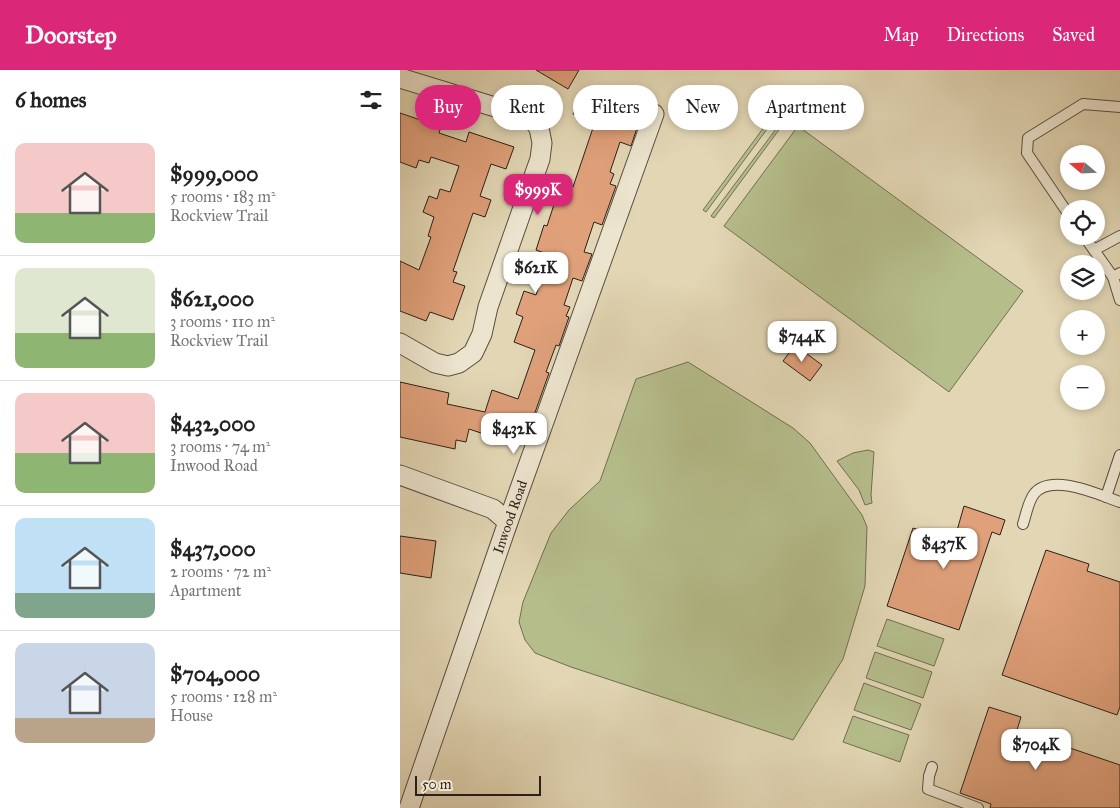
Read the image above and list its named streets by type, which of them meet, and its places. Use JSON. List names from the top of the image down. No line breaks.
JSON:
{"streets":{"street":["Inwood Road"]},"scale_bar":"50 m","north":"left","page":{"header":"Doorstep","nav":["Map","Directions","Saved"],"heading":"6 homes","chip":["Buy","Rent","Filters","New","Apartment"],"list":[{"name":"$999,000","note":"5 rooms · 183 m² · Rockview Trail"},{"name":"$621,000","note":"3 rooms · 110 m² · Rockview Trail"},{"name":"$432,000","note":"3 rooms · 74 m² · Inwood Road"},{"name":"$437,000","note":"2 rooms · 72 m² · Apartment"},{"name":"$704,000","note":"5 rooms · 128 m² · House"}],"map_buttons":["+","−"],"price":["$999K","$621K","$744K","$432K","$437K","$704K"],"scale":"50 m"}}
